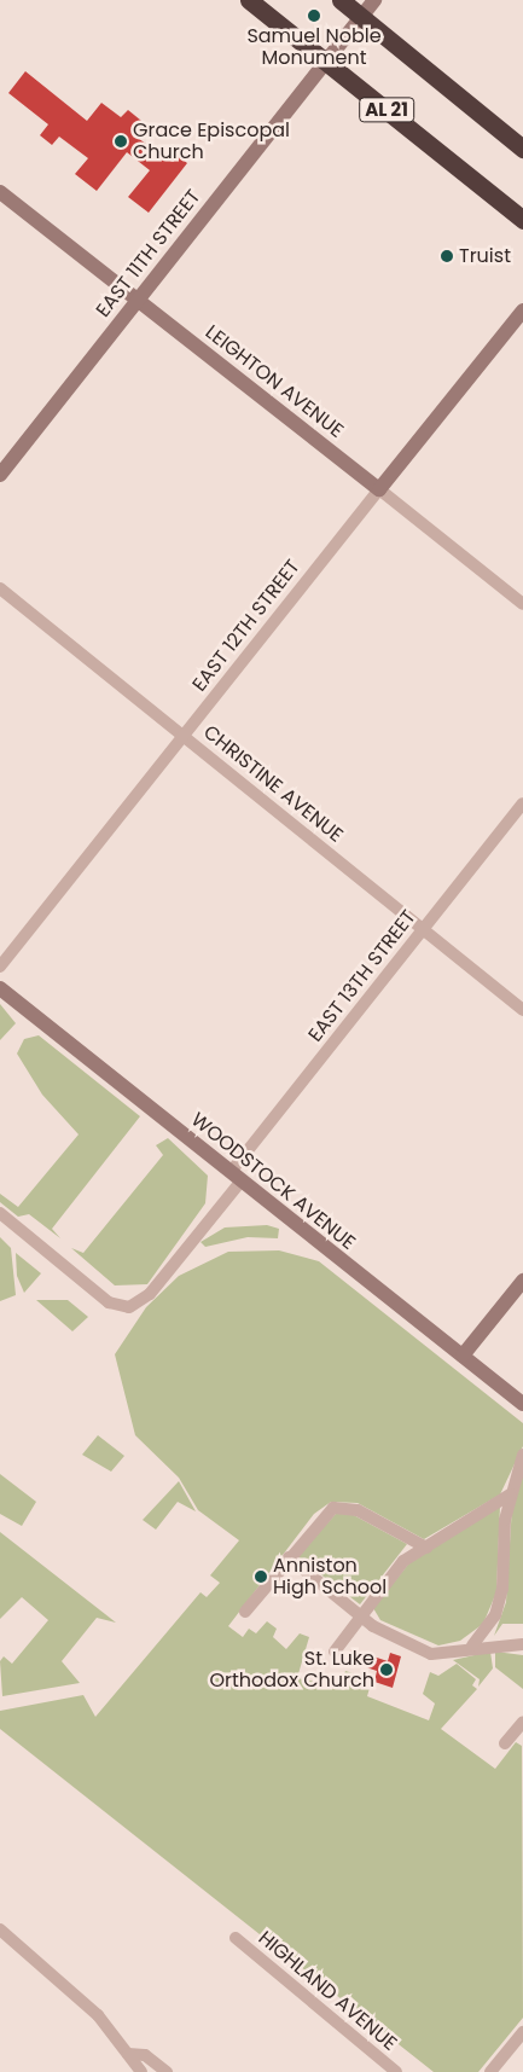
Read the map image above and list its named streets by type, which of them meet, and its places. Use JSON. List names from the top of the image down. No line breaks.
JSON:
{"streets":{"highway":["AL 21"],"street":["EAST 11TH STREET","LEIGHTON AVENUE","EAST 12TH STREET","CHRISTINE AVENUE","EAST 13TH STREET","WOODSTOCK AVENUE","HIGHLAND AVENUE"]},"crossings":[["AL 21","EAST 11TH STREET"],["EAST 11TH STREET","LEIGHTON AVENUE"],["LEIGHTON AVENUE","EAST 12TH STREET"],["EAST 12TH STREET","CHRISTINE AVENUE"],["CHRISTINE AVENUE","EAST 13TH STREET"],["EAST 13TH STREET","WOODSTOCK AVENUE"]],"places":["Samuel Noble Monument","Grace Episcopal Church","Truist","Anniston High School","St. Luke Orthodox Church"]}
